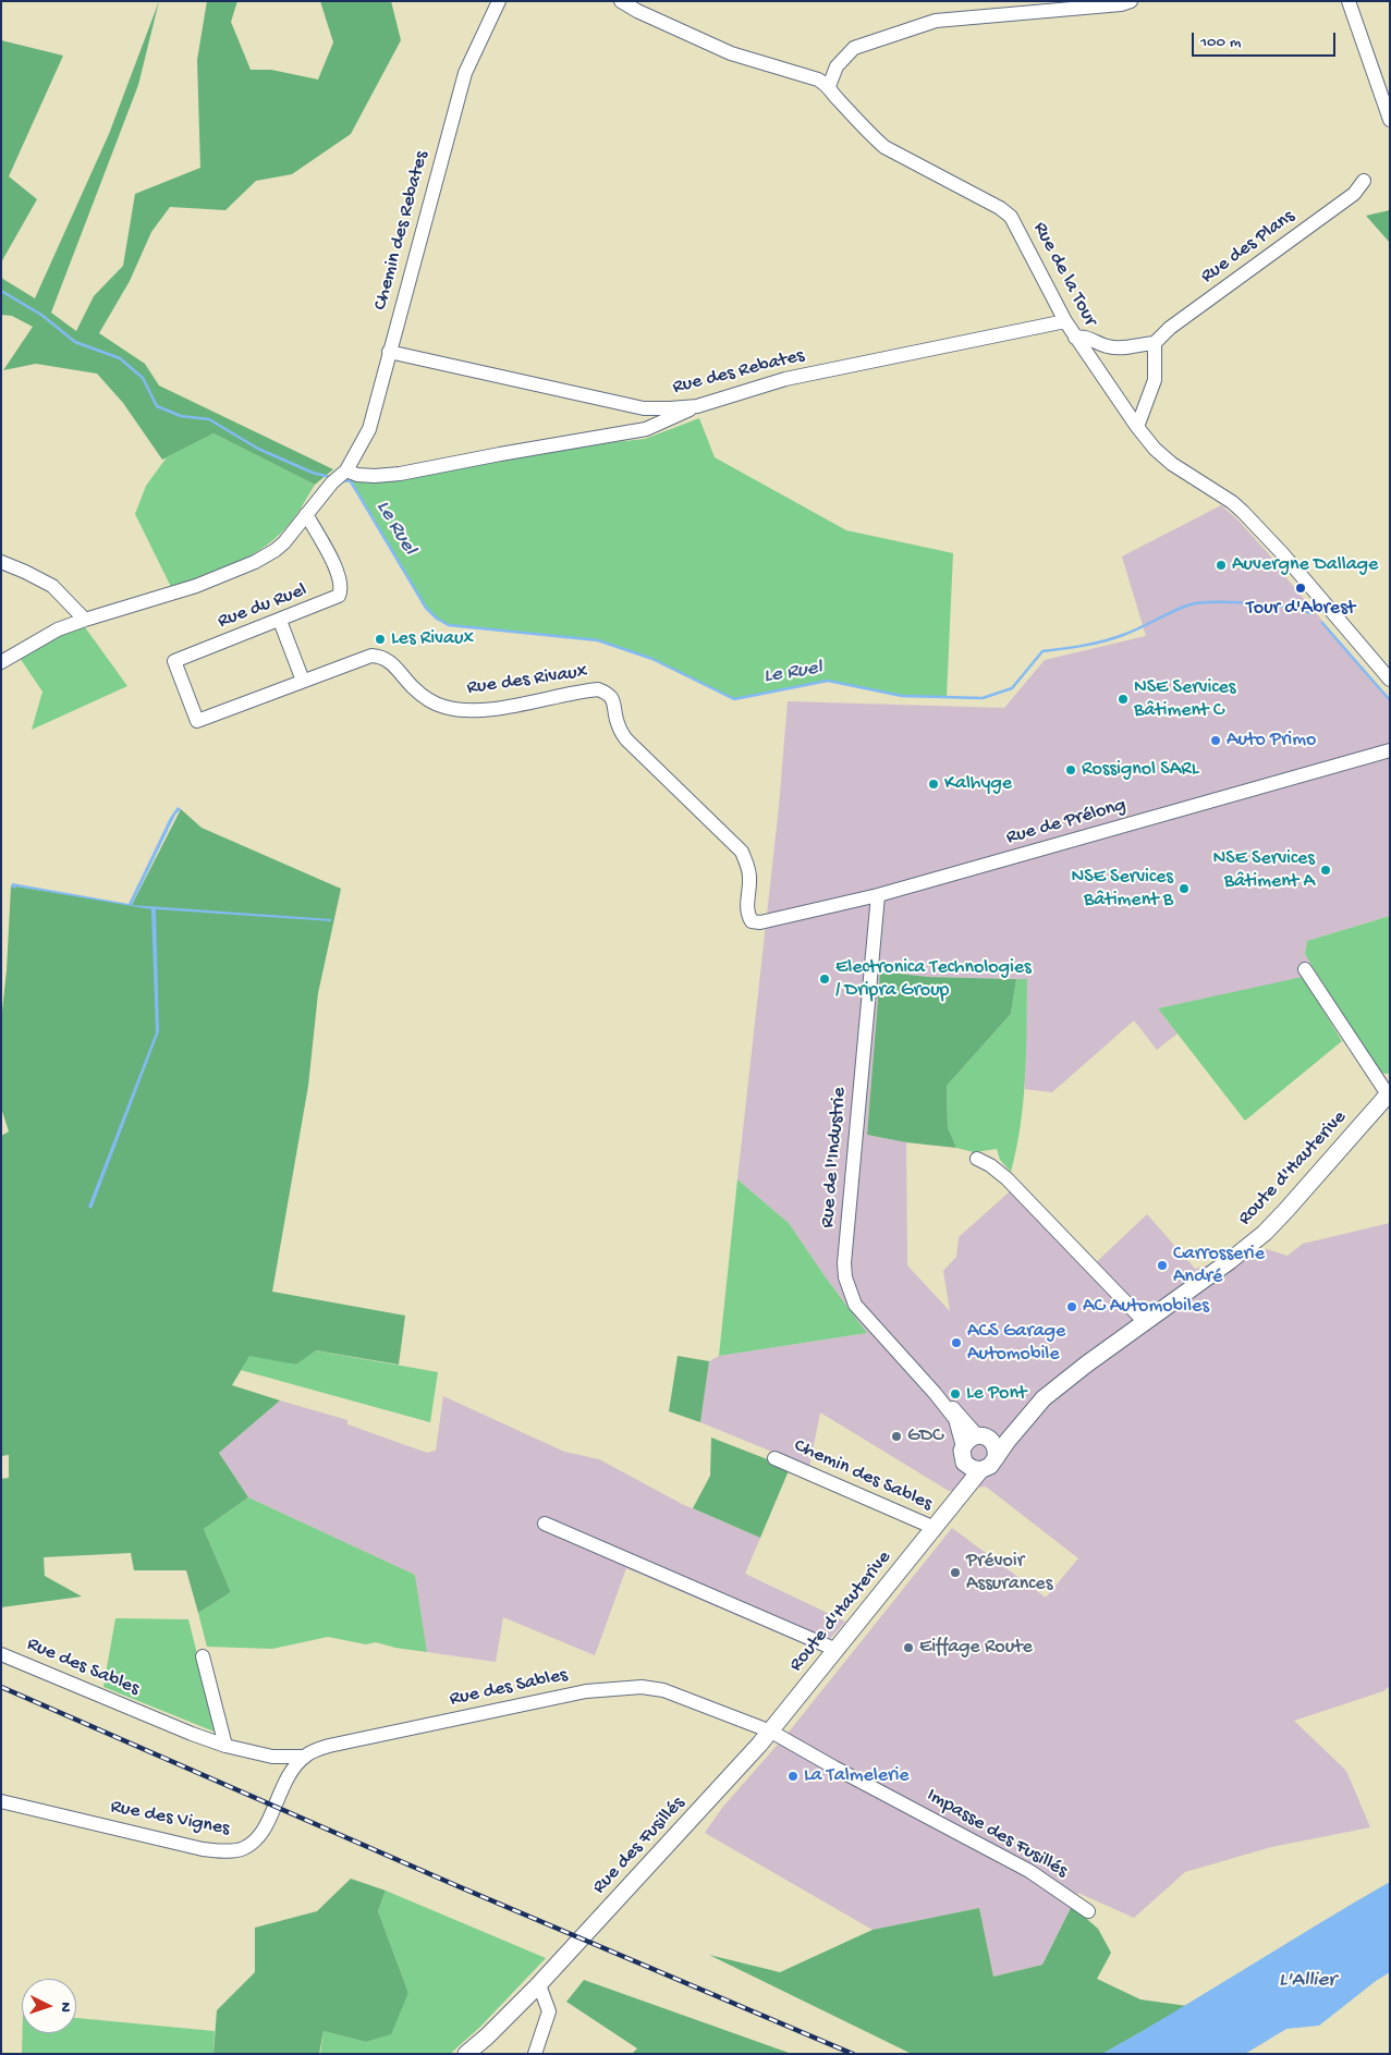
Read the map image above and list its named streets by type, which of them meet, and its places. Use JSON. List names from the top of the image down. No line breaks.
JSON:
{"streets":{"main road":["Route d'Hauterive","Rue des Fusillés"],"street":["Chemin des Rebates","Rue des Plans","Rue de la Tour","Rue des Rebates","Rue du Ruel","Rue des Rivaux","Rue de Prélong","Rue de l'Industrie","Chemin des Sables","Rue des Sables","Rue des Vignes","Impasse des Fusillés"]},"crossings":[["Chemin des Rebates","Rue des Rebates"],["Chemin des Rebates","Rue du Ruel"],["Rue de la Tour","Rue des Rebates"],["Rue du Ruel","Rue des Rivaux"],["Rue des Rivaux","Rue de Prélong"],["Rue de Prélong","Rue de l'Industrie"],["Rue de l'Industrie","Route d'Hauterive"],["Route d'Hauterive","Chemin des Sables"],["Route d'Hauterive","Rue des Sables"],["Route d'Hauterive","Impasse des Fusillés"],["Route d'Hauterive","Rue des Fusillés"],["Rue des Sables","Rue des Vignes"],["Rue des Sables","Impasse des Fusillés"],["Rue des Sables","Rue des Fusillés"],["Impasse des Fusillés","Rue des Fusillés"]],"water":["Le Ruel","L'Allier"],"places":["Auvergne Dallage","Tour d'Abrest","Les Rivaux","NSE Services Bâtiment C","Auto Primo","Rossignol SARL","Kalhyge","NSE Services Bâtiment A","NSE Services Bâtiment B","Electronica Technologies / Dripra Group","Carrosserie André","AC Automobiles","ACS Garage Automobile","Le Pont","GDC","Prévoir Assurances","Eiffage Route","La Talmelerie"],"scale_bar":"100 m","north":"right"}
